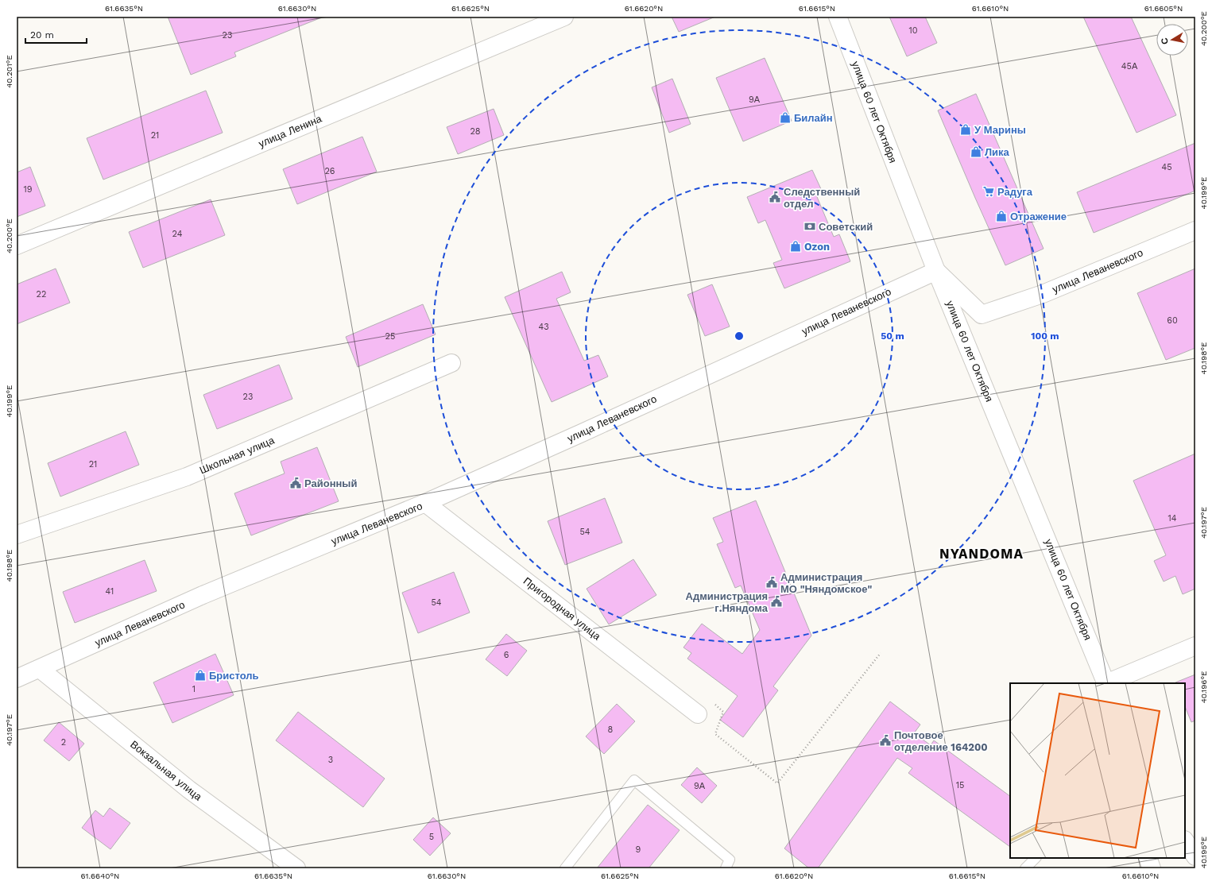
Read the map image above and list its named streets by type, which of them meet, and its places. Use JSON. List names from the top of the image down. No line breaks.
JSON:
{"streets":{"street":["улица 60 лет Октября","улица Ленина","улица Леваневского","Школьная улица","Пригородная улица","Вокзальная улица"]},"crossings":[["улица 60 лет Октября","улица Леваневского"],["улица Леваневского","Пригородная улица"],["улица Леваневского","Вокзальная улица"]],"districts":["NYANDOMA"],"places":{"shop":["Билайн","У Марины","Лика","Отражение","Ozon","Бристоль"],"supermarket":["Радуга"],"public building":["Следственный отдел","Районный","Администрация МО \"Няндомское\"","Администрация г.Няндома","Почтовое отделение 164200"],"bank":["Советский"]},"house_numbers":["10","23","45А","9А","28","21","45","26","19","24","22","60","43","25","23","21","14","54","41","54","6","1","8","2","3","15","9А","5","9"],"scale_bar":"20 m","north":"left","coordinates":["61.6635°N","61.6630°N","61.6625°N","61.6620°N","61.6615°N","61.6610°N","61.6605°N","40.200°E","40.201°E","40.199°E","40.198°E","40.197°E","40.196°E","40.195°E","61.6640°N"],"rings":["50 m","100 m"]}
